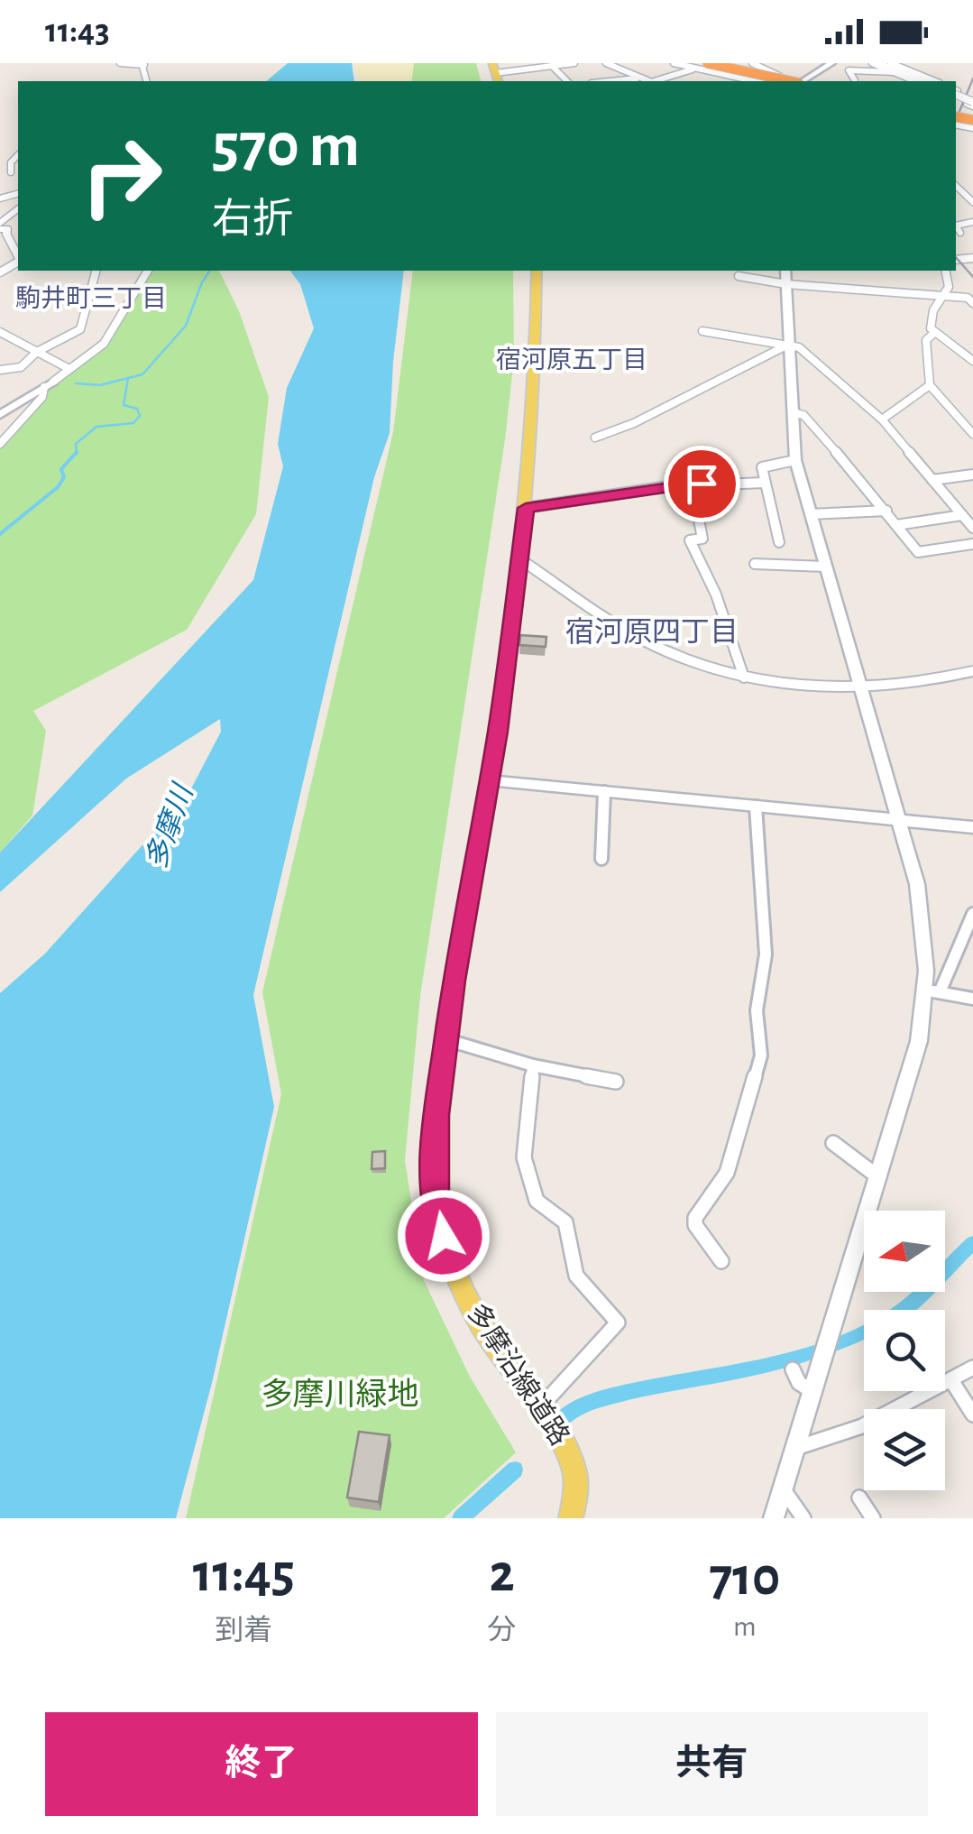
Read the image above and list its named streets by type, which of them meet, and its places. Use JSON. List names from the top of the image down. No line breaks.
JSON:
{"streets":{"main road":["多摩沿線道路"]},"districts":["駒井町三丁目","宿河原五丁目","宿河原四丁目"],"water":["多摩川"],"parks":["多摩川緑地"],"north":"left","page":{"status":"11:43","turn":["570 m","右折"],"eta":["11:45","到着","2","分","710","m"],"buttons":["終了","共有"]}}
